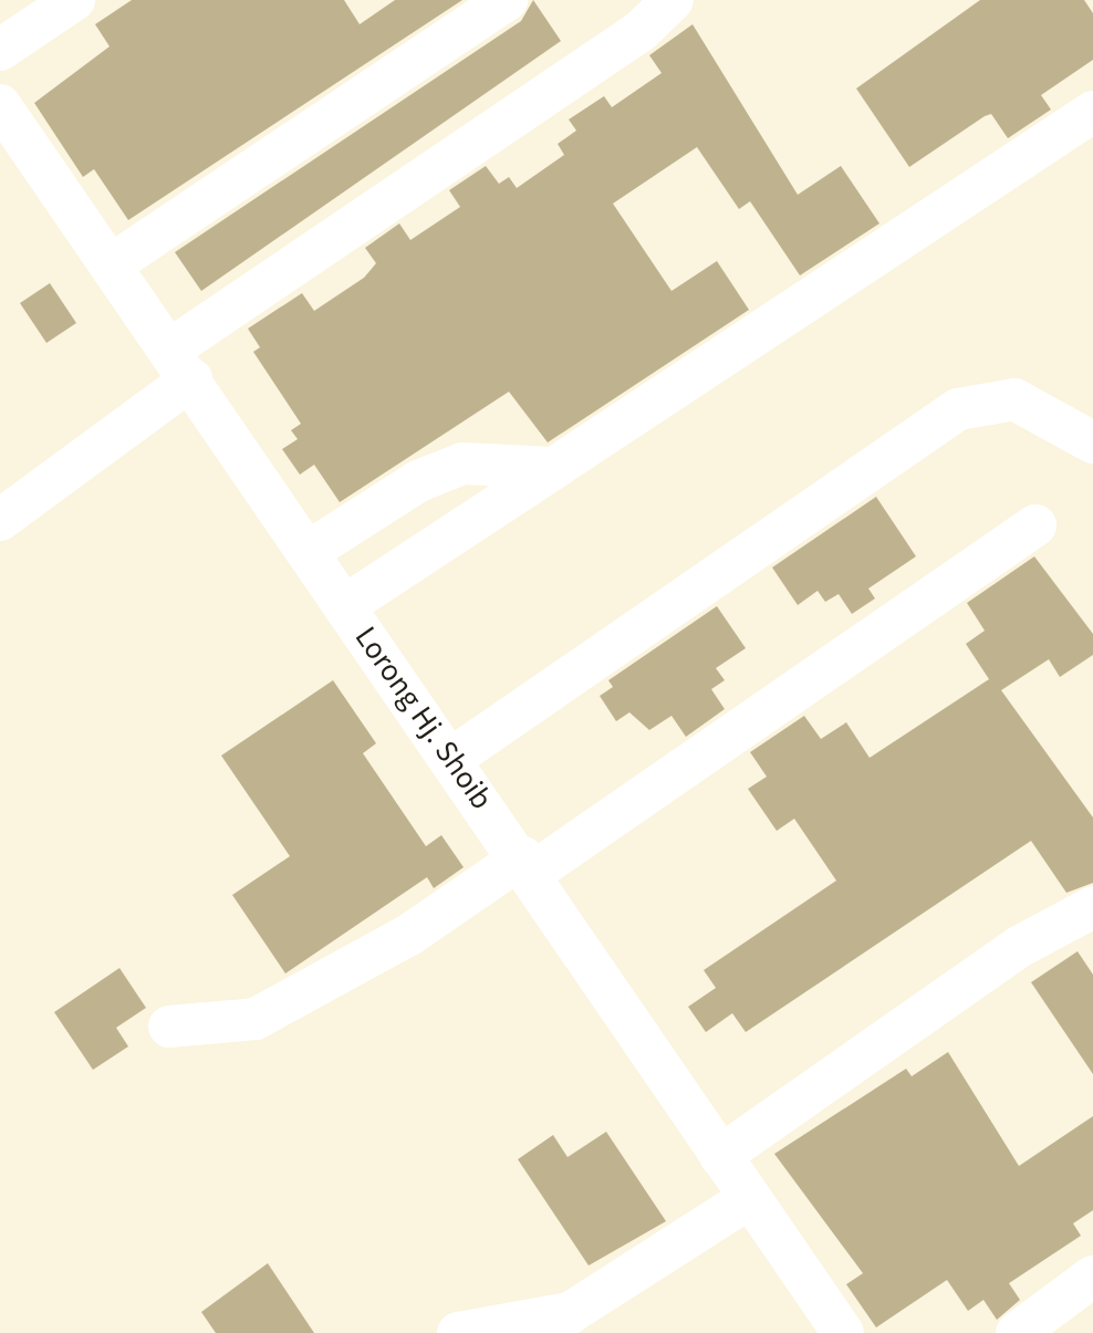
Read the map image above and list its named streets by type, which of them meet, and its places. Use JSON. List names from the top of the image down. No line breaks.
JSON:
{"streets":{"street":["Lorong Hj. Shoib"]}}
